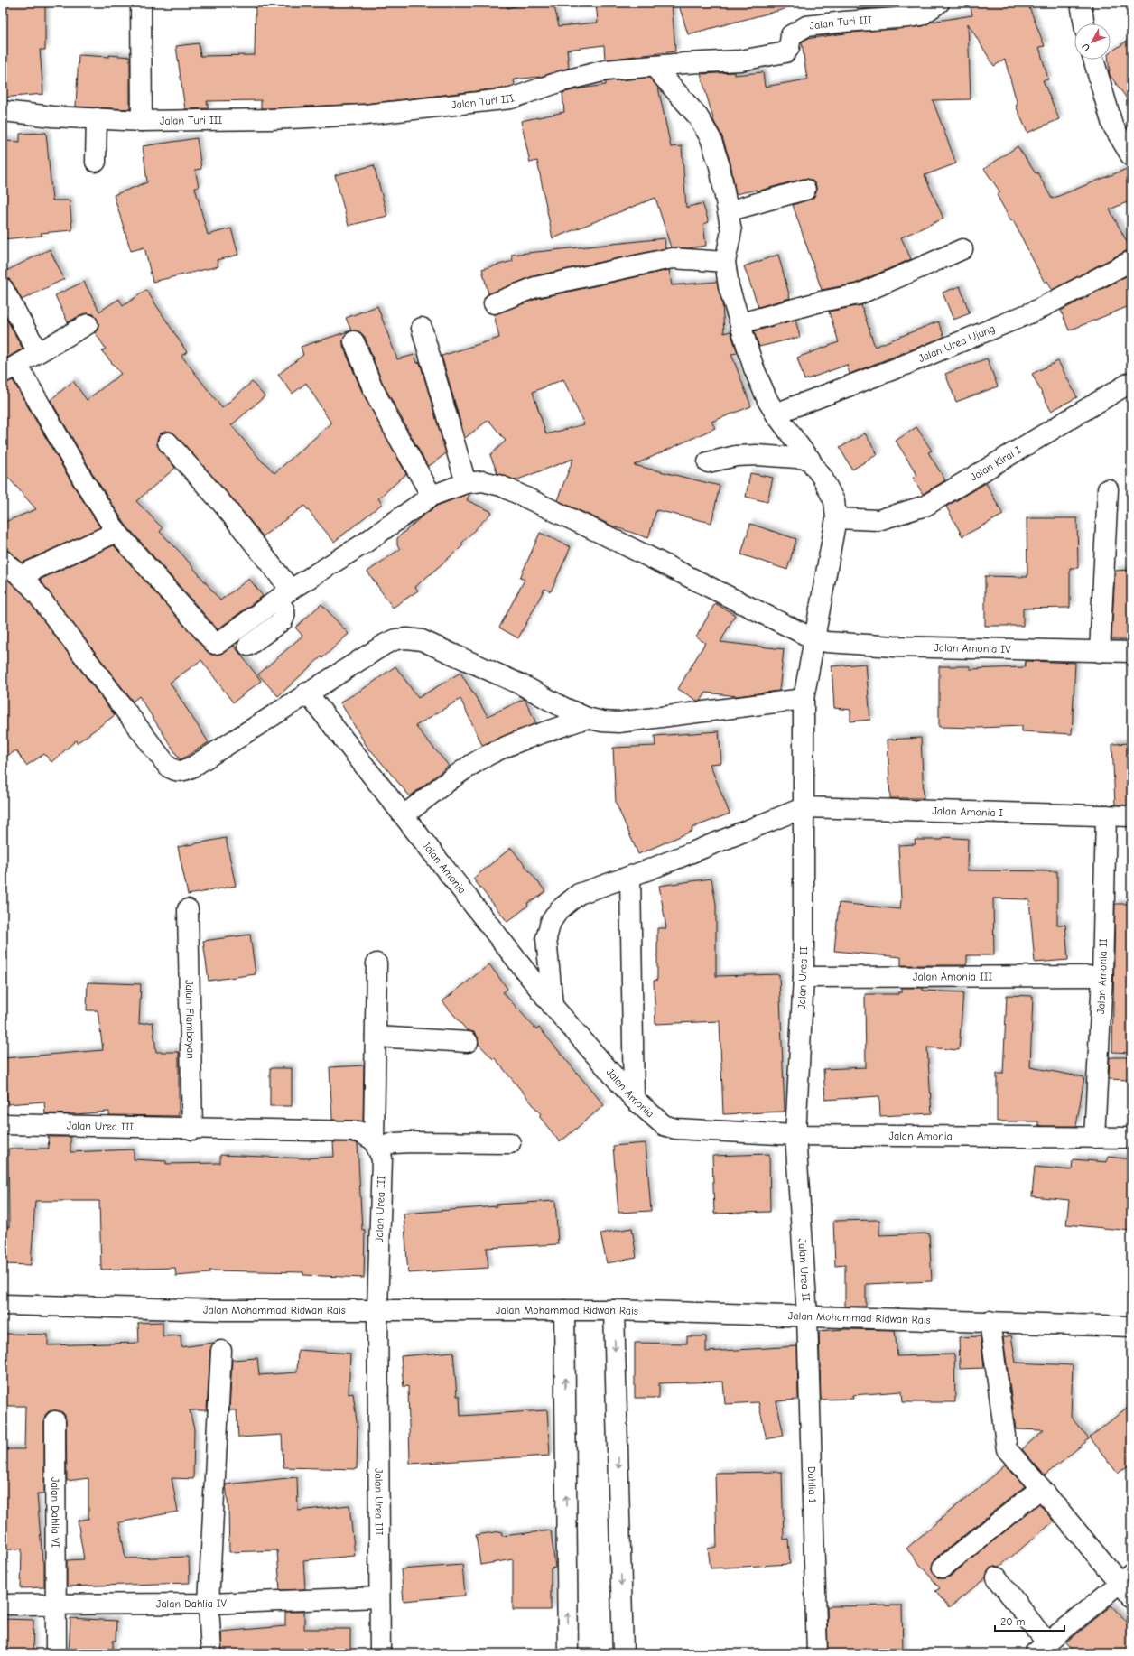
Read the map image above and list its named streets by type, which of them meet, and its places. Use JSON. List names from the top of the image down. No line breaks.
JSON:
{"streets":{"street":["Jalan Turi III","Jalan Urea Ujung","Jalan Kirai I","Jalan Amonia IV","Jalan Amonia I","Jalan Amonia","Jalan Amonia III","Jalan Amonia II","Jalan Urea II","Jalan Flamboyan","Jalan Urea III","Jalan Mohammad Ridwan Rais","Dahlia 1","Jalan Dahlia VI","Jalan Dahlia IV"]},"crossings":[["Jalan Amonia IV","Jalan Urea II"],["Jalan Amonia I","Jalan Amonia II"],["Jalan Amonia I","Jalan Urea II"],["Jalan Amonia","Jalan Amonia II"],["Jalan Amonia","Jalan Urea II"],["Jalan Amonia III","Jalan Amonia II"],["Jalan Amonia III","Jalan Urea II"],["Jalan Urea II","Jalan Mohammad Ridwan Rais"],["Jalan Urea II","Dahlia 1"],["Jalan Flamboyan","Jalan Urea III"],["Jalan Urea III","Jalan Mohammad Ridwan Rais"],["Jalan Urea III","Jalan Dahlia IV"],["Jalan Mohammad Ridwan Rais","Dahlia 1"],["Jalan Dahlia VI","Jalan Dahlia IV"]],"scale_bar":"20 m","north":"bottom left"}
